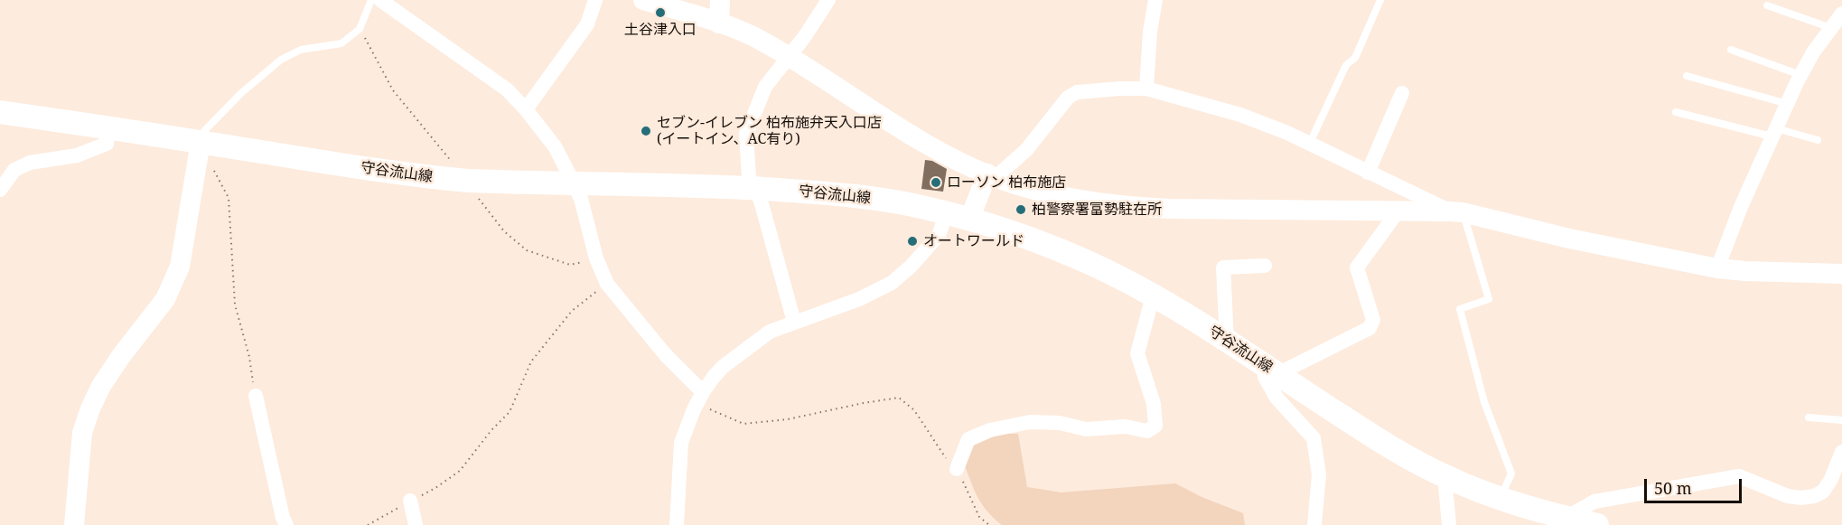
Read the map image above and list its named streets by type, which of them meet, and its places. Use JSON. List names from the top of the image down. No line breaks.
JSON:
{"streets":{"main road":["守谷流山線"]},"places":["土谷津入口","セブン-イレブン 柏布施弁天入口店 (イートイン、AC有り)","ローソン 柏布施店","柏警察署富勢駐在所","オートワールド"],"scale_bar":"50 m"}
